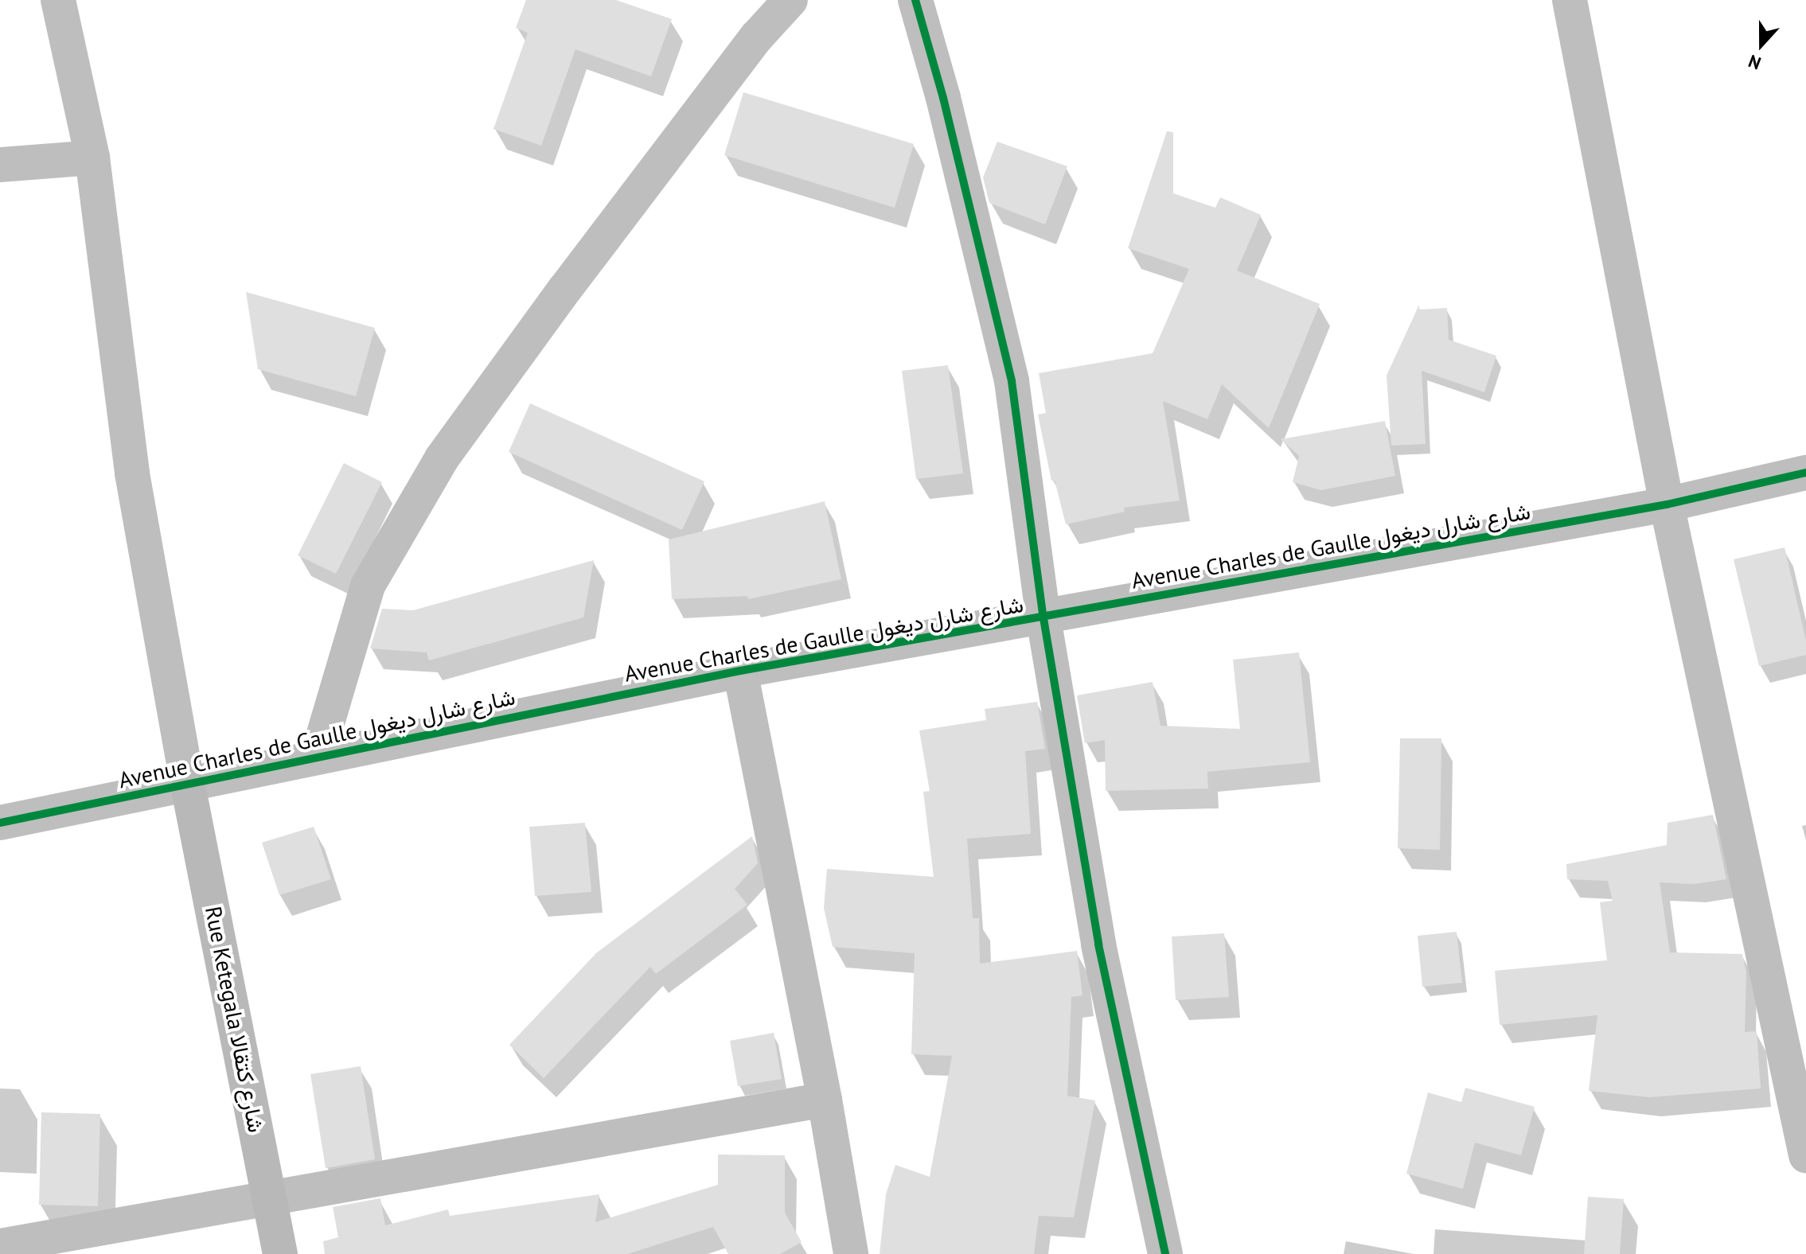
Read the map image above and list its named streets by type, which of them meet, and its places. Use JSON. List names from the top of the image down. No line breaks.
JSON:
{"streets":{"street":["Avenue Charles de Gaulle شارع شارل ديغول","Rue Ketegala شارع كتقالا"]},"crossings":[["Avenue Charles de Gaulle شارع شارل ديغول","Rue Ketegala شارع كتقالا"]],"north":"bottom"}
